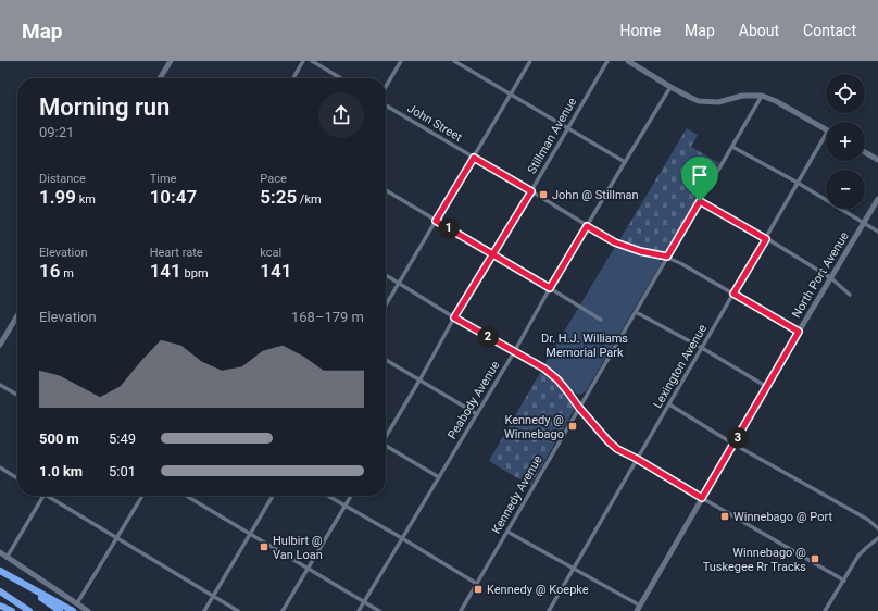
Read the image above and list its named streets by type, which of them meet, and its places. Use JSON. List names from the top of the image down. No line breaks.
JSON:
{"streets":{"main road":["North Port Avenue"],"street":["John Street","Stillman Avenue","Lexington Avenue","Peabody Avenue","Kennedy Avenue"]},"crossings":[["John Street","Stillman Avenue"],["John Street","North Port Avenue"],["John Street","Lexington Avenue"],["John Street","Peabody Avenue"],["John Street","Kennedy Avenue"]],"parks":["Dr. H.J. Williams Memorial Park"],"places":{"transit":["John @ Stillman","Kennedy @ Winnebago","Winnebago @ Port","Hulbirt @ Van Loan","Winnebago @ Tuskegee Rr Tracks","Kennedy @ Koepke"]},"page":{"header":"Map","nav":["Home","Map","About","Contact"],"map_buttons":["+","−"],"heading":["Morning run","09:21"],"stats":[["Distance","1.99 km"],["Time","10:47"],["Pace","5:25 /km"],["Elevation","16 m"],["Heart rate","141 bpm"],["kcal","141"]],"pins":["1","2","3"],"chart":["Elevation","168–179 m"],"list":[{"name":"500 m","note":"5:49"},{"name":"1.0 km","note":"5:01"}]}}
